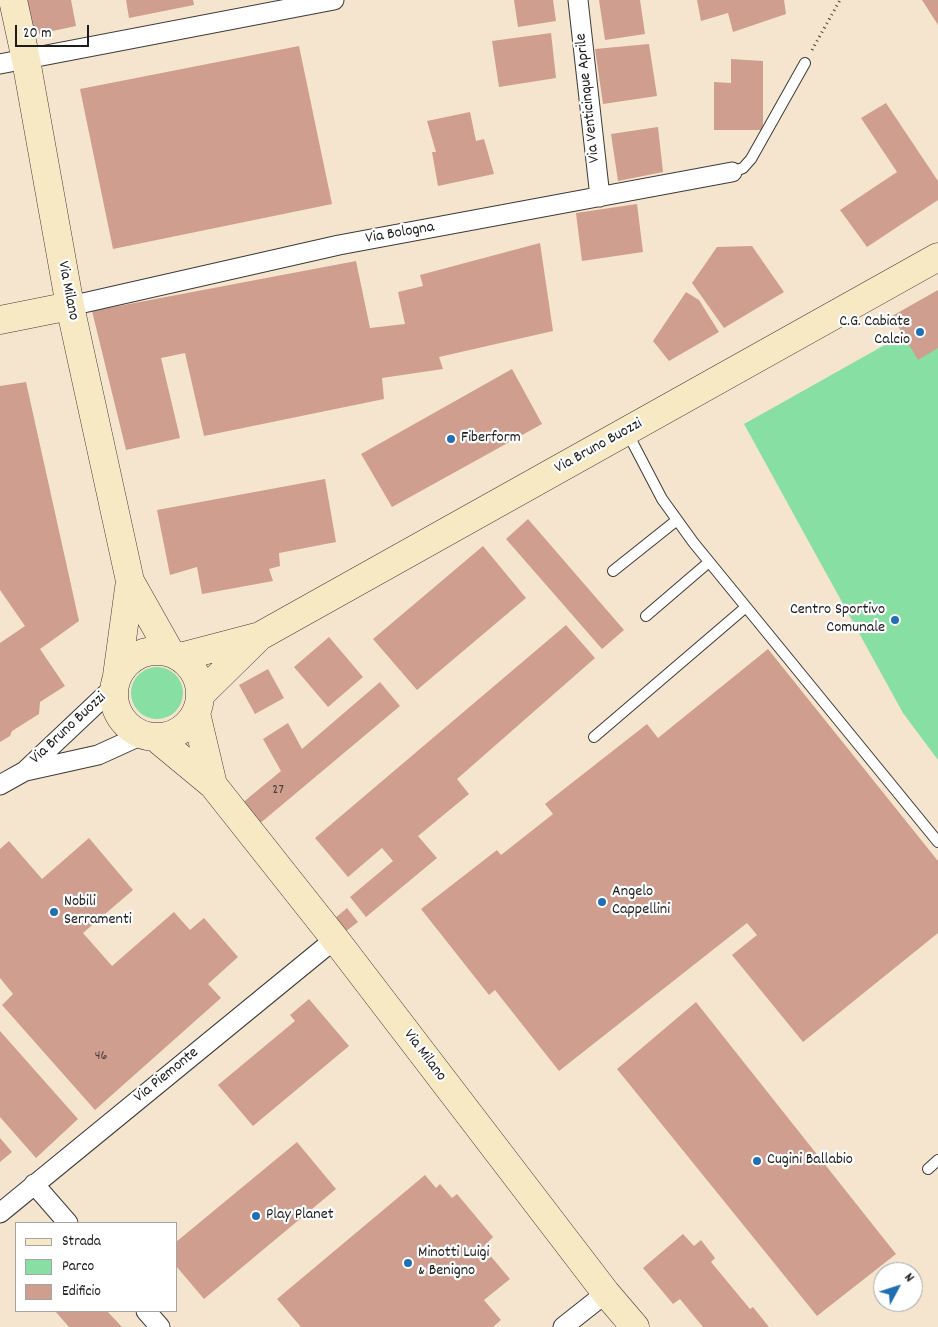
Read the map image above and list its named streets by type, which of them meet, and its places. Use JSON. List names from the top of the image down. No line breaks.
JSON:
{"streets":{"street":["Via Venticinque Aprile","Via Bologna","Via Milano","Via Bruno Buozzi","Via Piemonte"]},"crossings":[["Via Venticinque Aprile","Via Bologna"],["Via Bologna","Via Milano"],["Via Milano","Via Bruno Buozzi"],["Via Milano","Via Piemonte"]],"places":["C.G. Cabiate Calcio","Fiberform","Centro Sportivo Comunale","Angelo Cappellini","Nobili Serramenti","Cugini Ballabio","Play Planet","Minotti Luigi & Benigno"],"house_numbers":["27","46"],"legend":["Strada","Parco","Edificio"],"scale_bar":"20 m","north":"top right"}
